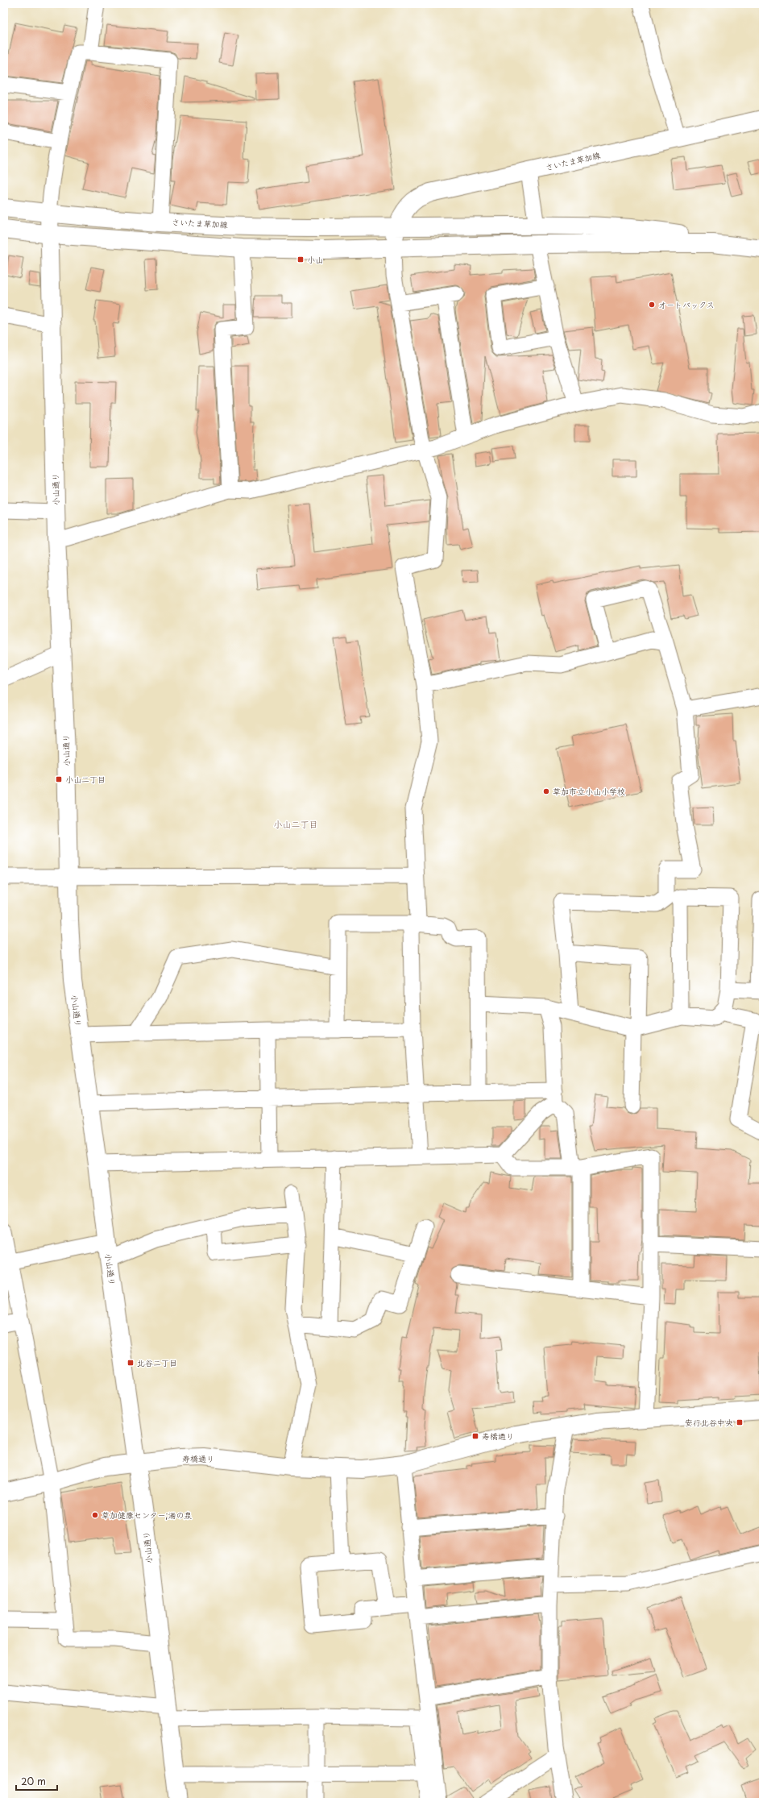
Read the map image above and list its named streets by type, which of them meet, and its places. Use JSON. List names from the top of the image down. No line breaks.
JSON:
{"streets":{"street":["さいたま草加線","小山通り","寿橋通り"]},"crossings":[["さいたま草加線","小山通り"],["小山通り","寿橋通り"]],"districts":["小山二丁目"],"places":{"transit":["小山","小山二丁目","北谷二丁目","安行北谷中央","寿橋通り"],"other":["オートバックス","草加市立小山小学校","草加健康センター;湯の泉"]},"scale_bar":"20 m"}
